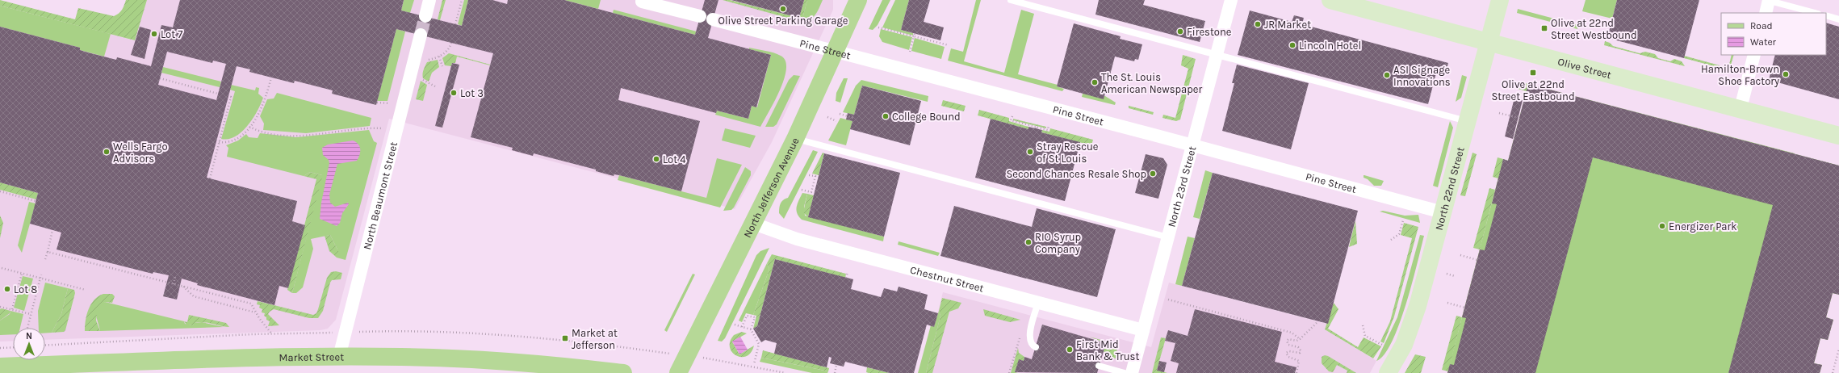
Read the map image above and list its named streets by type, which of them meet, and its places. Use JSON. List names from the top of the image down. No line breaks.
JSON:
{"streets":{"main road":["Olive Street","North Jefferson Avenue","North 22nd Street","Market Street"],"street":["Pine Street","North 23rd Street","North Beaumont Street","Chestnut Street"]},"crossings":[["Pine Street","North 23rd Street"],["Pine Street","North Jefferson Avenue"],["Pine Street","North 22nd Street"],["Olive Street","North 22nd Street"],["North 23rd Street","Chestnut Street"],["North Jefferson Avenue","Chestnut Street"],["North Beaumont Street","Market Street"]],"places":{"other":["Olive Street Parking Garage","JR Market","Firestone","Lot 7","Lincoln Hotel","Hamilton-Brown Shoe Factory","ASI Signage Innovations","The St. Louis American Newspaper","Lot 3","College Bound","Wells Fargo Advisors","Stray Rescue of St Louis","Lot 4","Second Chances Resale Shop","Energizer Park","RIO Syrup Company","Lot 8","First Mid Bank & Trust"],"transit":["Olive at 22nd Street Westbound","Olive at 22nd Street Eastbound","Market at Jefferson"]},"legend":["Road","Water"],"north":"top"}
